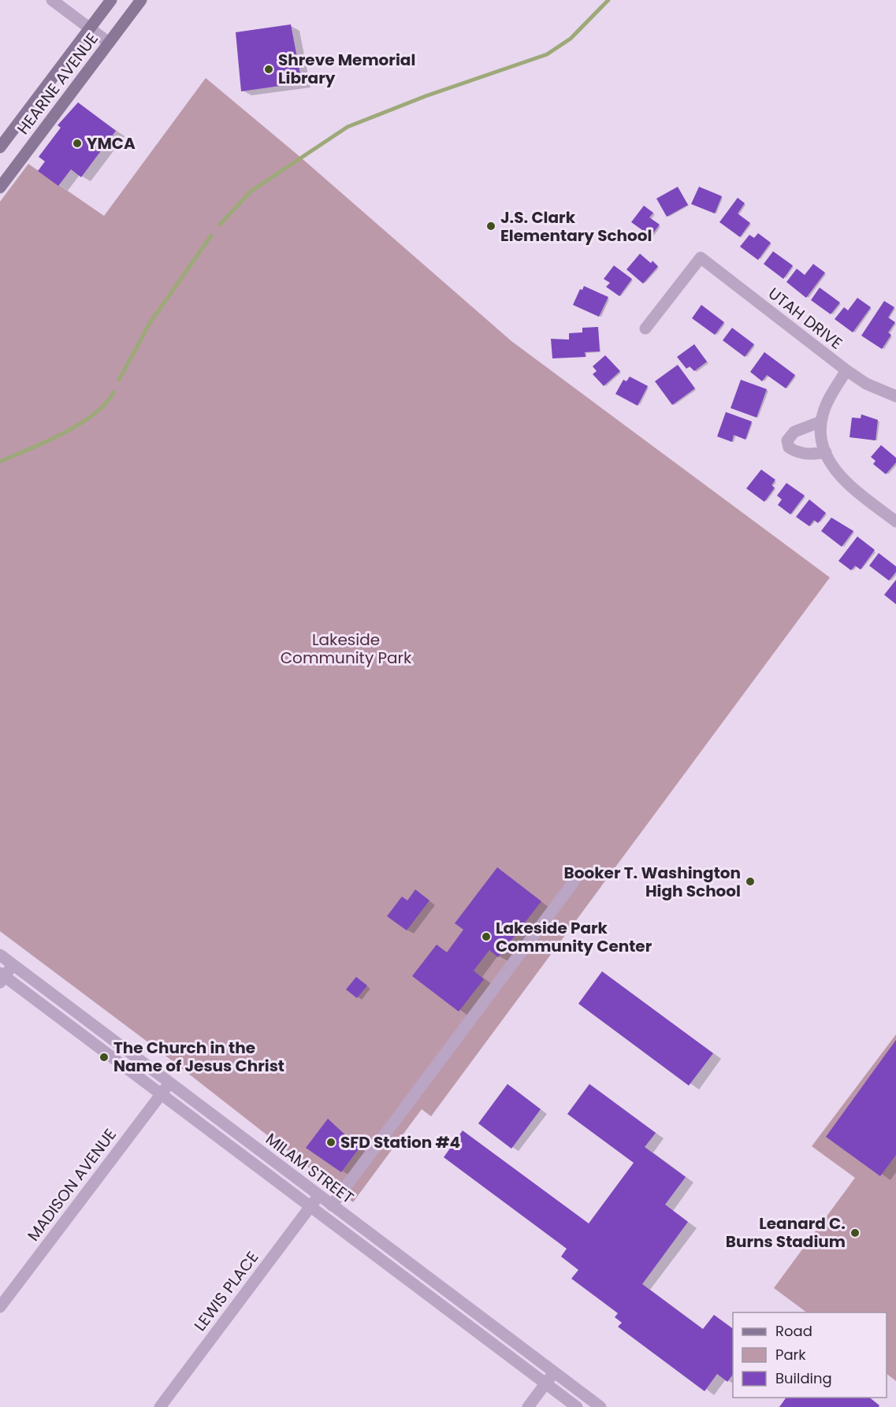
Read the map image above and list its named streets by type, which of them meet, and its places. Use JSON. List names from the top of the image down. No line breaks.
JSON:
{"streets":{"main road":["HEARNE AVENUE"],"street":["UTAH DRIVE","MILAM STREET","MADISON AVENUE","LEWIS PLACE"]},"crossings":[["MILAM STREET","MADISON AVENUE"],["MILAM STREET","LEWIS PLACE"]],"parks":["Lakeside Community Park"],"places":["Shreve Memorial Library","YMCA","J.S. Clark Elementary School","Booker T. Washington High School","Lakeside Park Community Center","The Church in the Name of Jesus Christ","SFD Station #4","Leanard C. Burns Stadium"],"legend":["Road","Park","Building"]}
